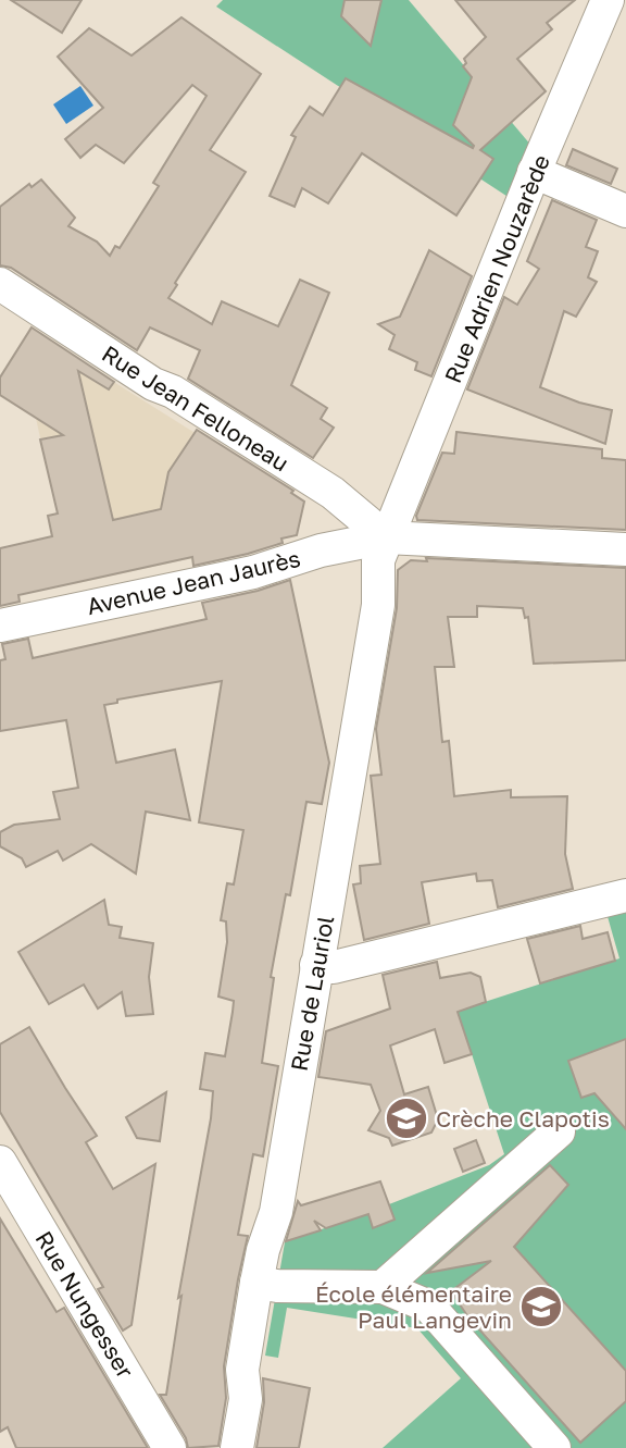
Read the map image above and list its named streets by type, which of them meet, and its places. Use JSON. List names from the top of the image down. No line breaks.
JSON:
{"streets":{"street":["Rue Adrien Nouzarède","Rue Jean Felloneau","Avenue Jean Jaurès","Rue de Lauriol","Rue Nungesser"]},"crossings":[["Rue Adrien Nouzarède","Rue Jean Felloneau"],["Rue Adrien Nouzarède","Avenue Jean Jaurès"],["Rue Adrien Nouzarède","Rue de Lauriol"],["Rue Jean Felloneau","Avenue Jean Jaurès"],["Rue Jean Felloneau","Rue de Lauriol"],["Avenue Jean Jaurès","Rue de Lauriol"]],"places":{"school or university":["Crèche Clapotis","École élémentaire Paul Langevin"]}}
